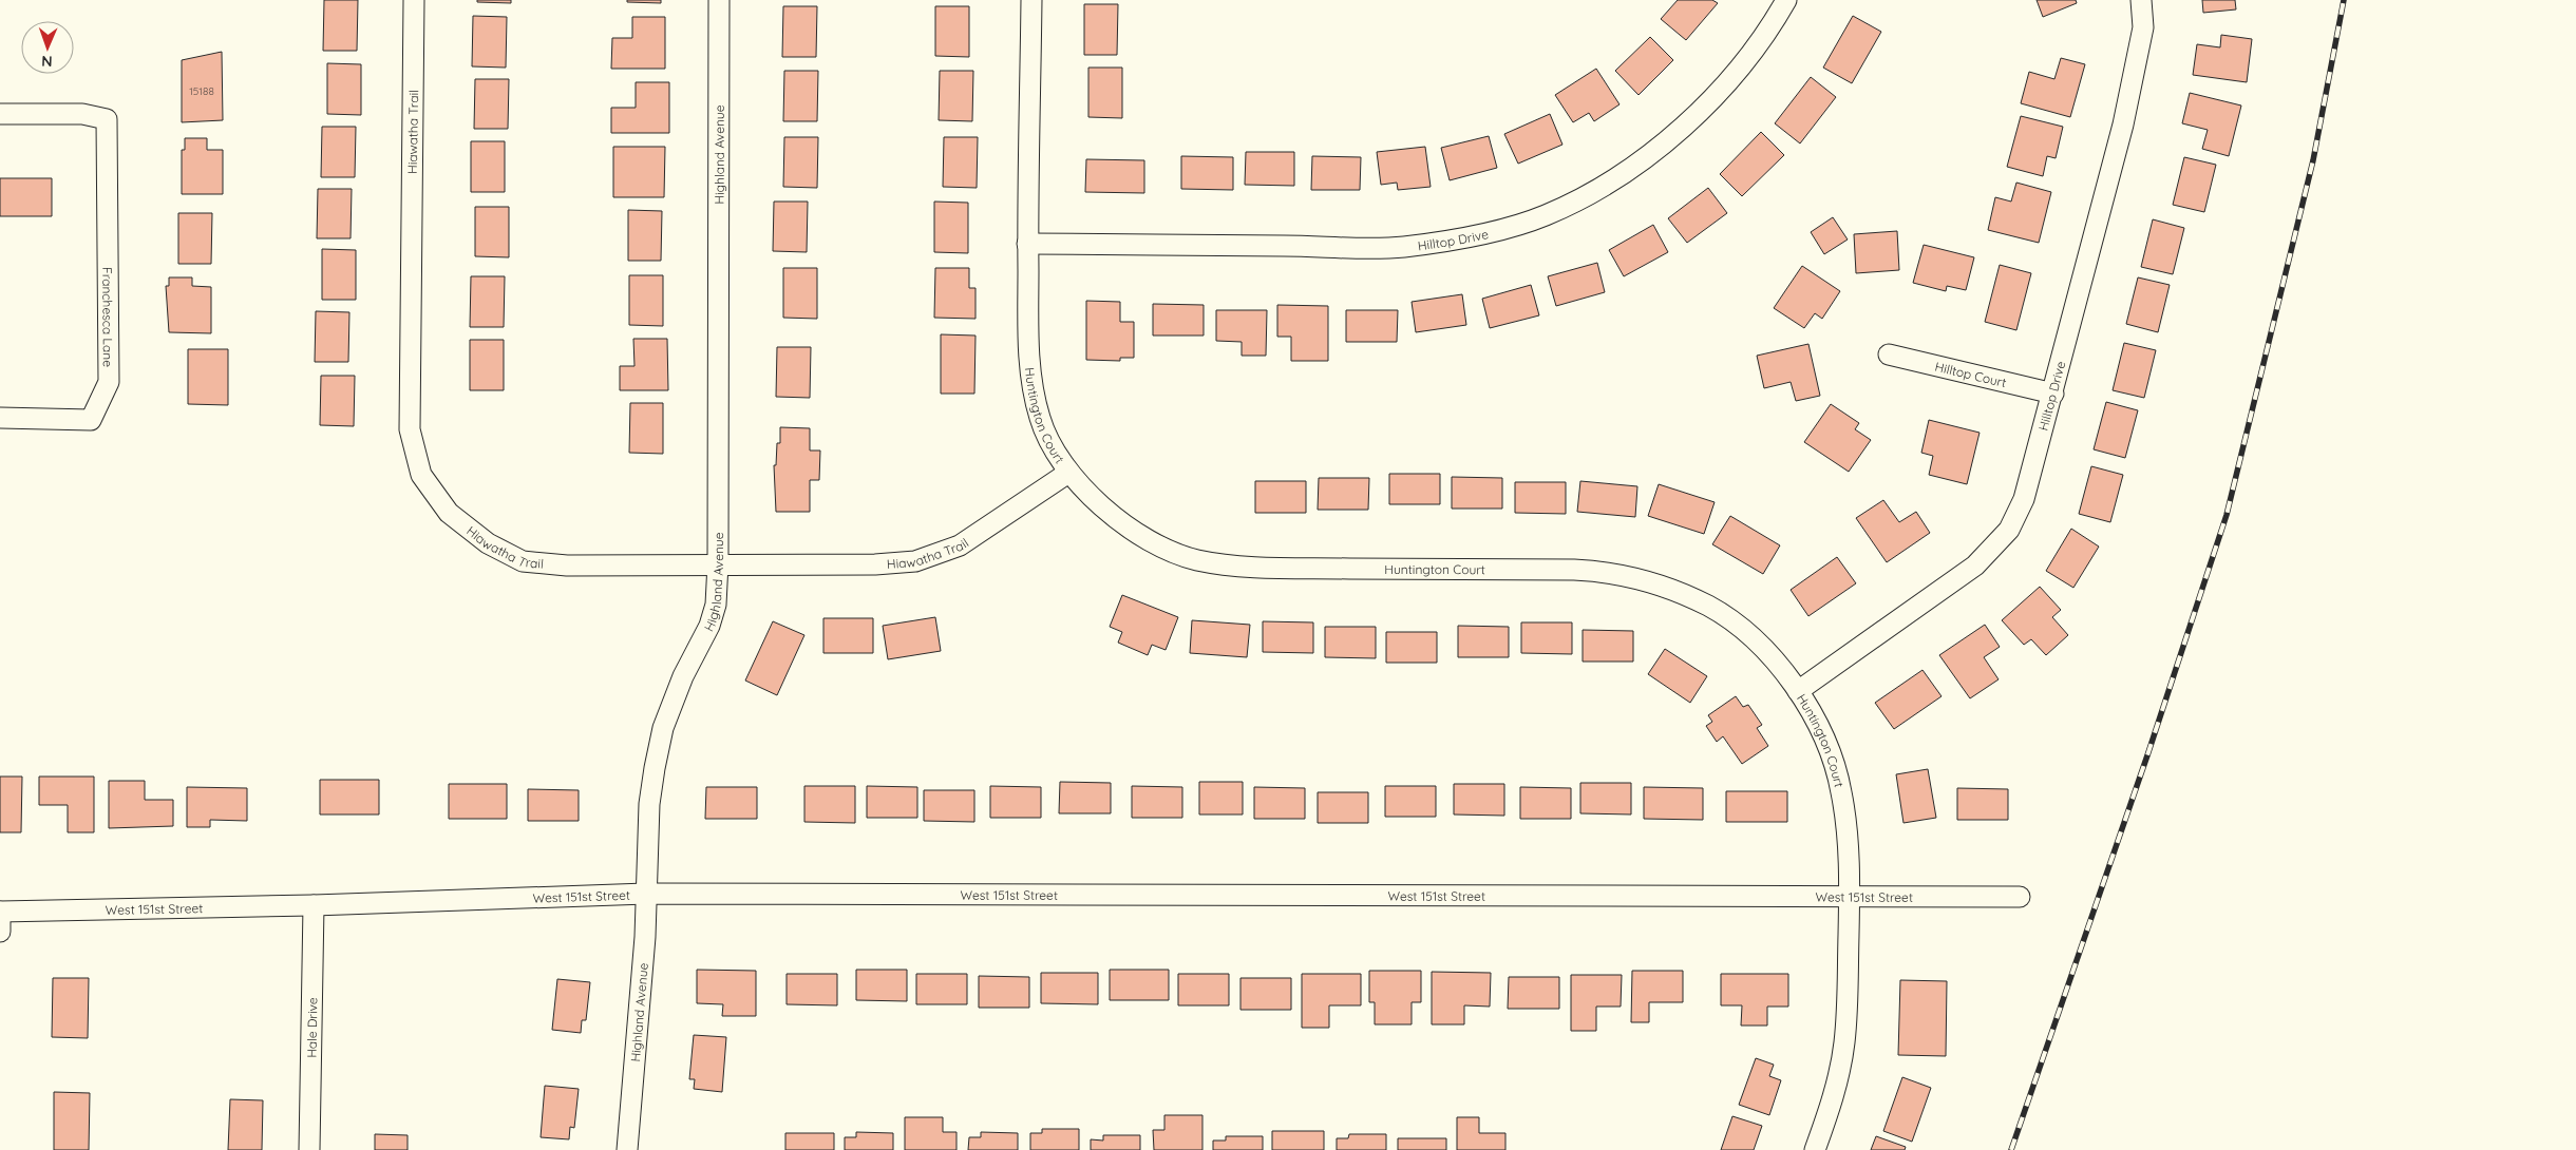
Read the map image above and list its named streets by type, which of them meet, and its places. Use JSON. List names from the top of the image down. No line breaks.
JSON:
{"streets":{"street":["Hiawatha Trail","Highland Avenue","Hilltop Drive","Franchesca Lane","Hilltop Court","Huntington Court","West 151st Street","Hale Drive"]},"crossings":[["Hiawatha Trail","Highland Avenue"],["Hiawatha Trail","Huntington Court"],["Highland Avenue","West 151st Street"],["Hilltop Drive","Hilltop Court"],["Hilltop Drive","Huntington Court"],["Huntington Court","West 151st Street"],["West 151st Street","Hale Drive"]],"house_numbers":["15188"],"north":"bottom"}
